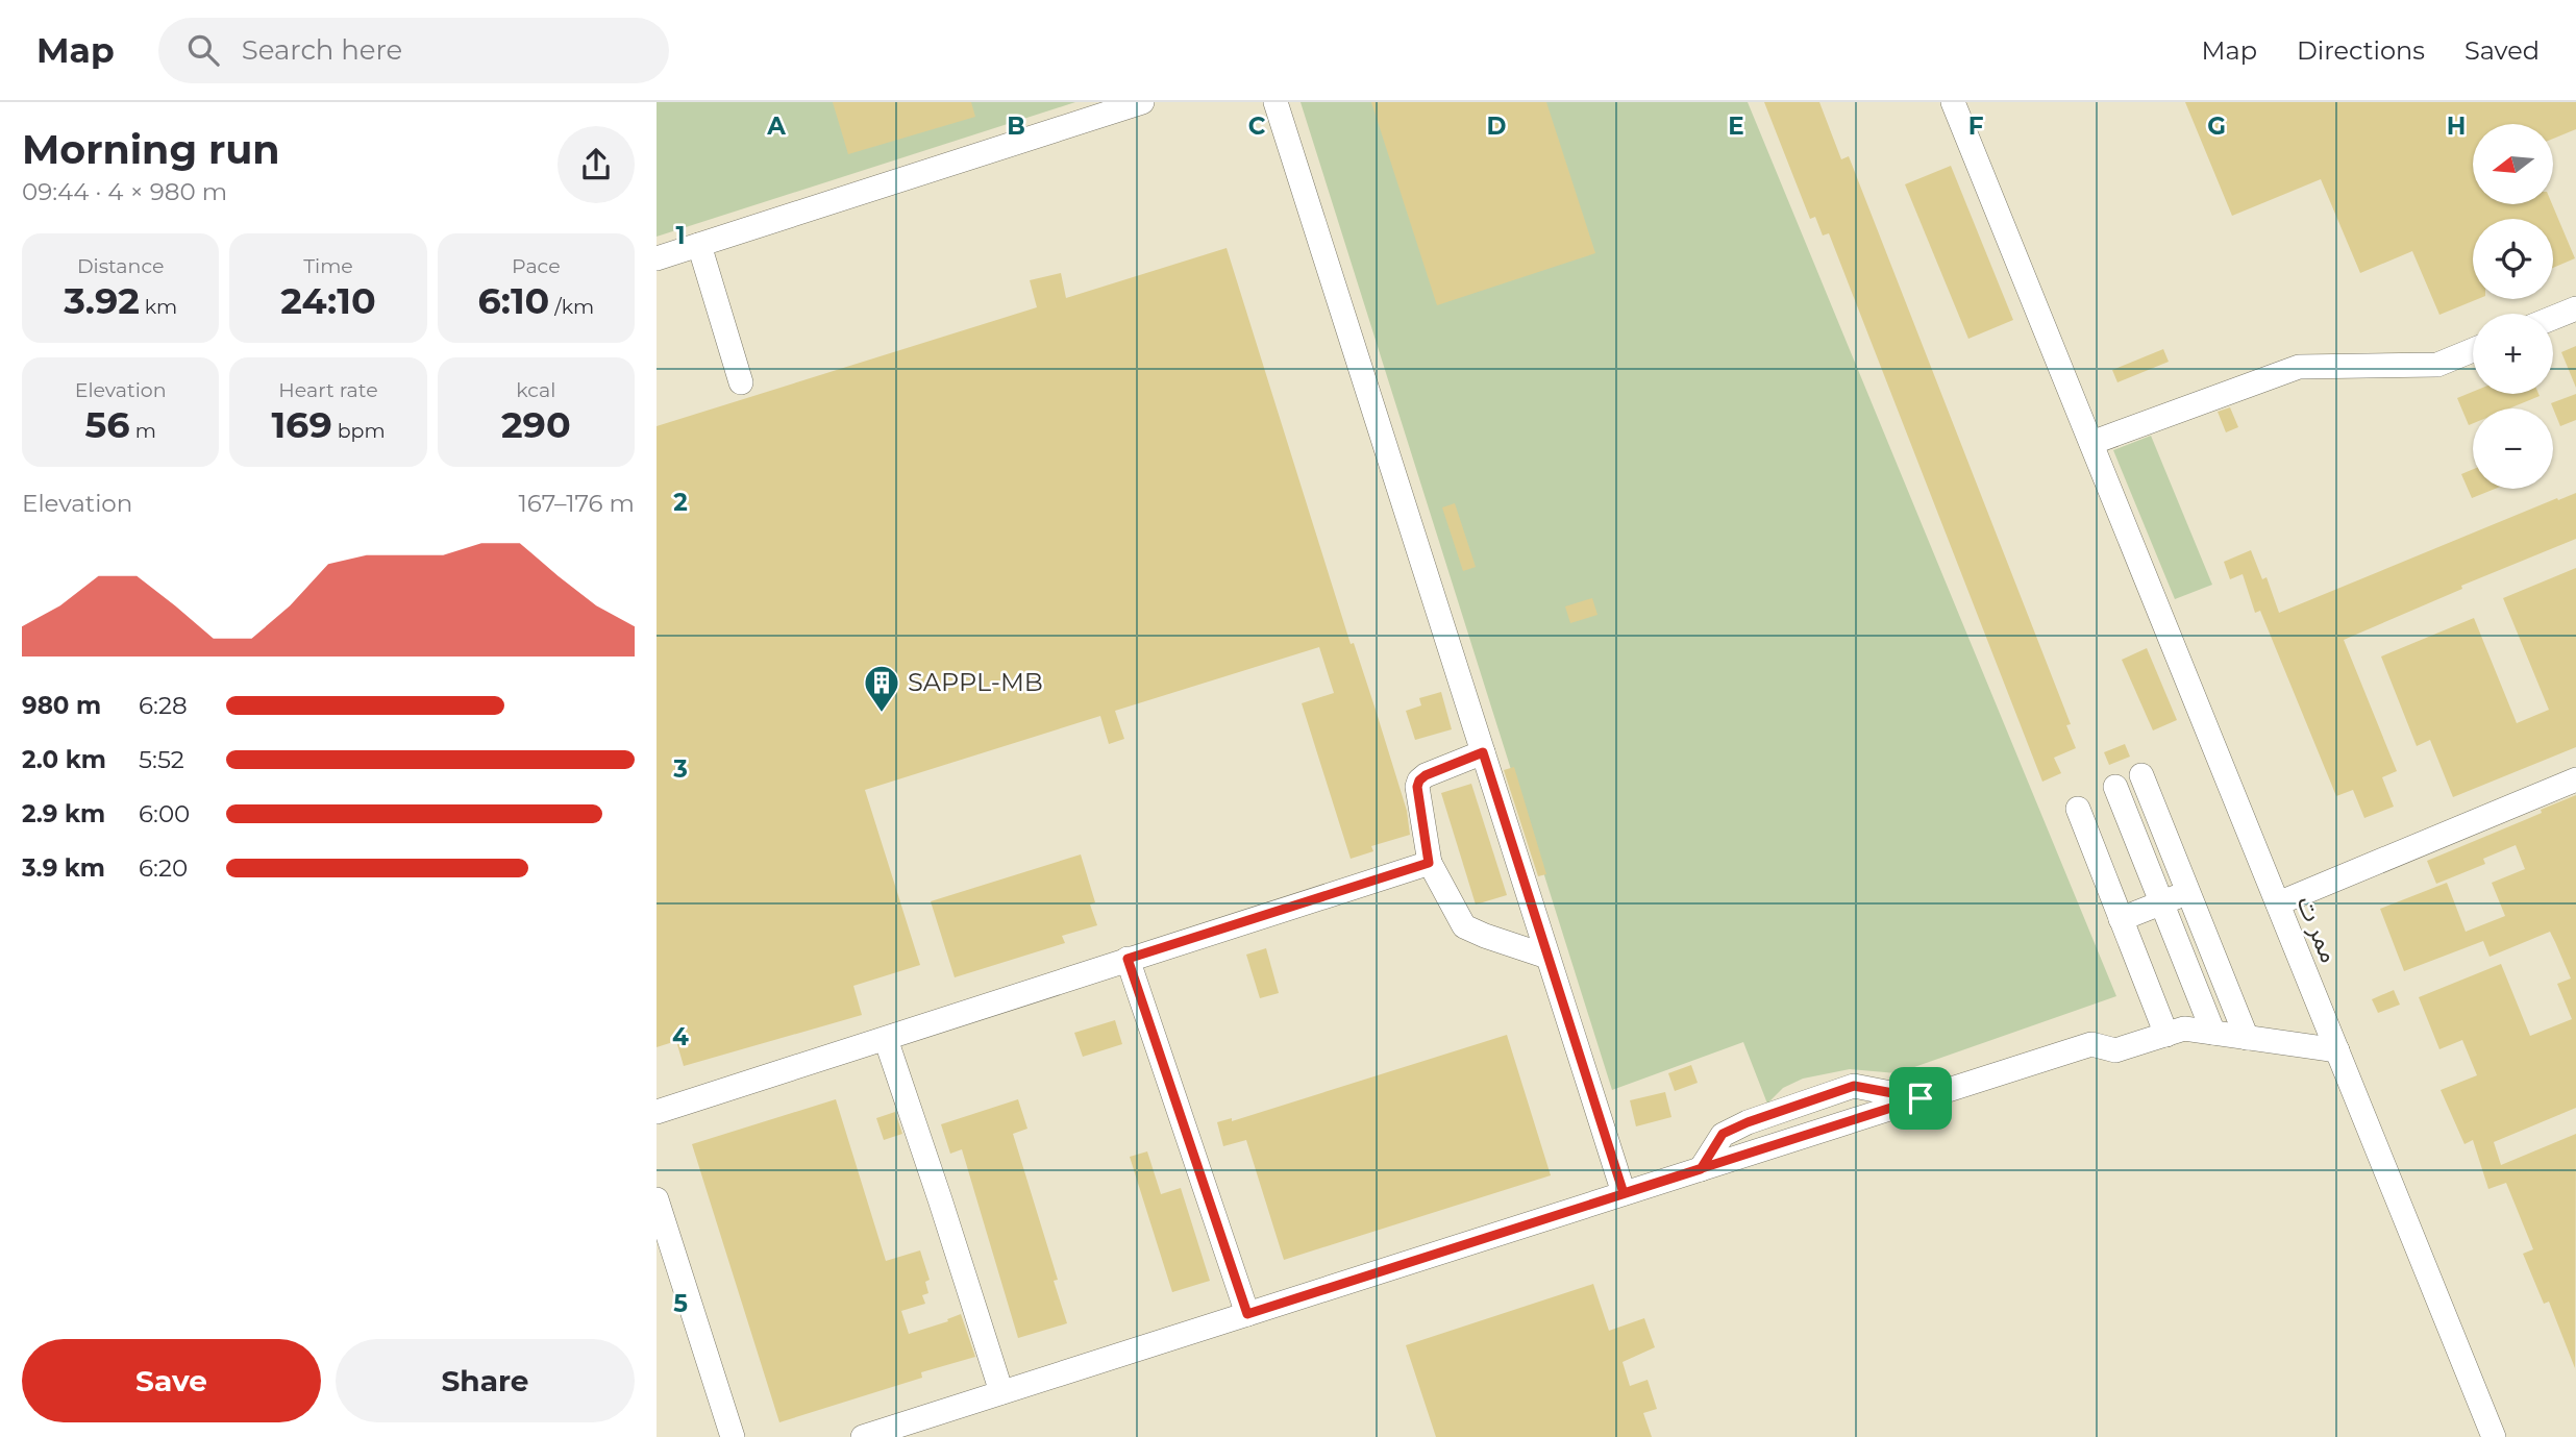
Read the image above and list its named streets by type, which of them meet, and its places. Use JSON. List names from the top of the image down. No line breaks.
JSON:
{"streets":{"street":["ممر ت"]},"places":{"building":["SAPPL-MB"]},"north":"left","page":{"header":"Map","search":"Search here","nav":["Map","Directions","Saved"],"heading":["Morning run","09:44 · 4 × 980 m"],"map_buttons":["+","−"],"stats":[["Distance","3.92 km"],["Time","24:10"],["Pace","6:10 /km"],["Elevation","56 m"],["Heart rate","169 bpm"],["kcal","290"]],"chart":["Elevation","167–176 m"],"list":[{"name":"980 m","note":"6:28"},{"name":"2.0 km","note":"5:52"},{"name":"2.9 km","note":"6:00"},{"name":"3.9 km","note":"6:20"}],"buttons":["Save","Share"]},"grid":{"columns":["A","B","C","D","E","F","G","H"],"rows":["1","2","3","4","5"]}}
